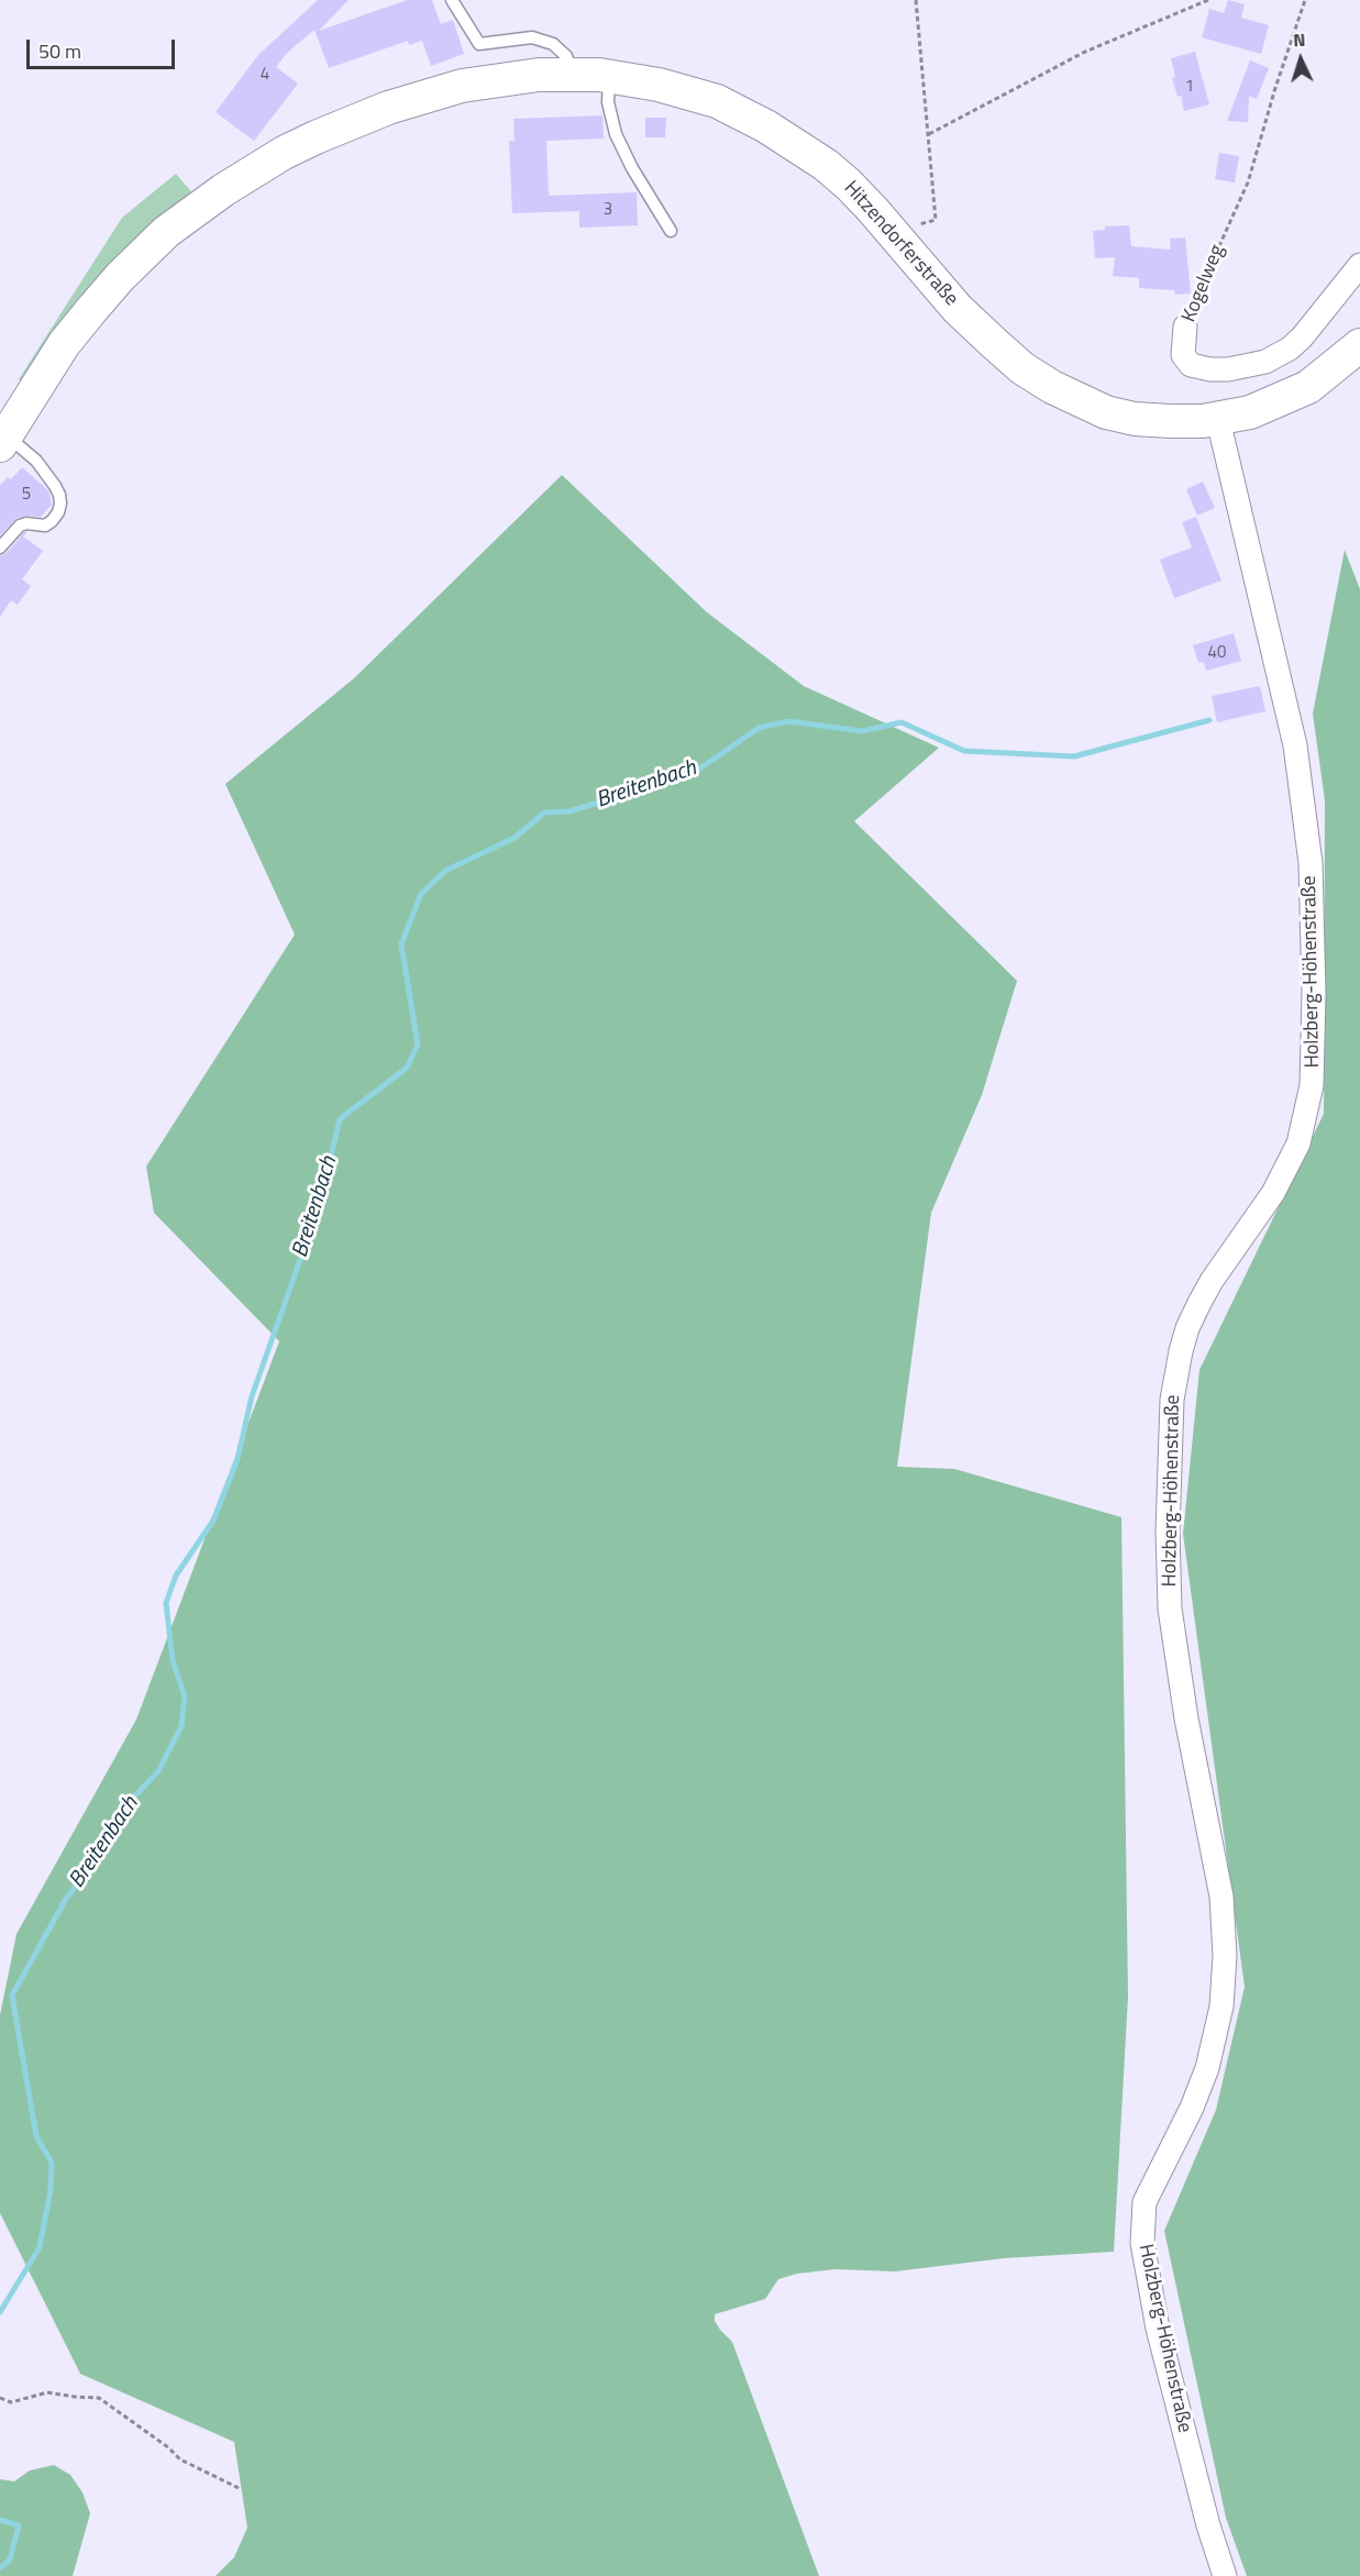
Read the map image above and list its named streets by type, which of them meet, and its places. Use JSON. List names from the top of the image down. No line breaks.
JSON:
{"streets":{"main road":["Hitzendorferstraße"],"street":["Kogelweg","Holzberg-Höhenstraße"]},"crossings":[["Hitzendorferstraße","Holzberg-Höhenstraße"]],"water":["Breitenbach"],"house_numbers":["4","1","3","5","40"],"scale_bar":"50 m","north":"top"}
